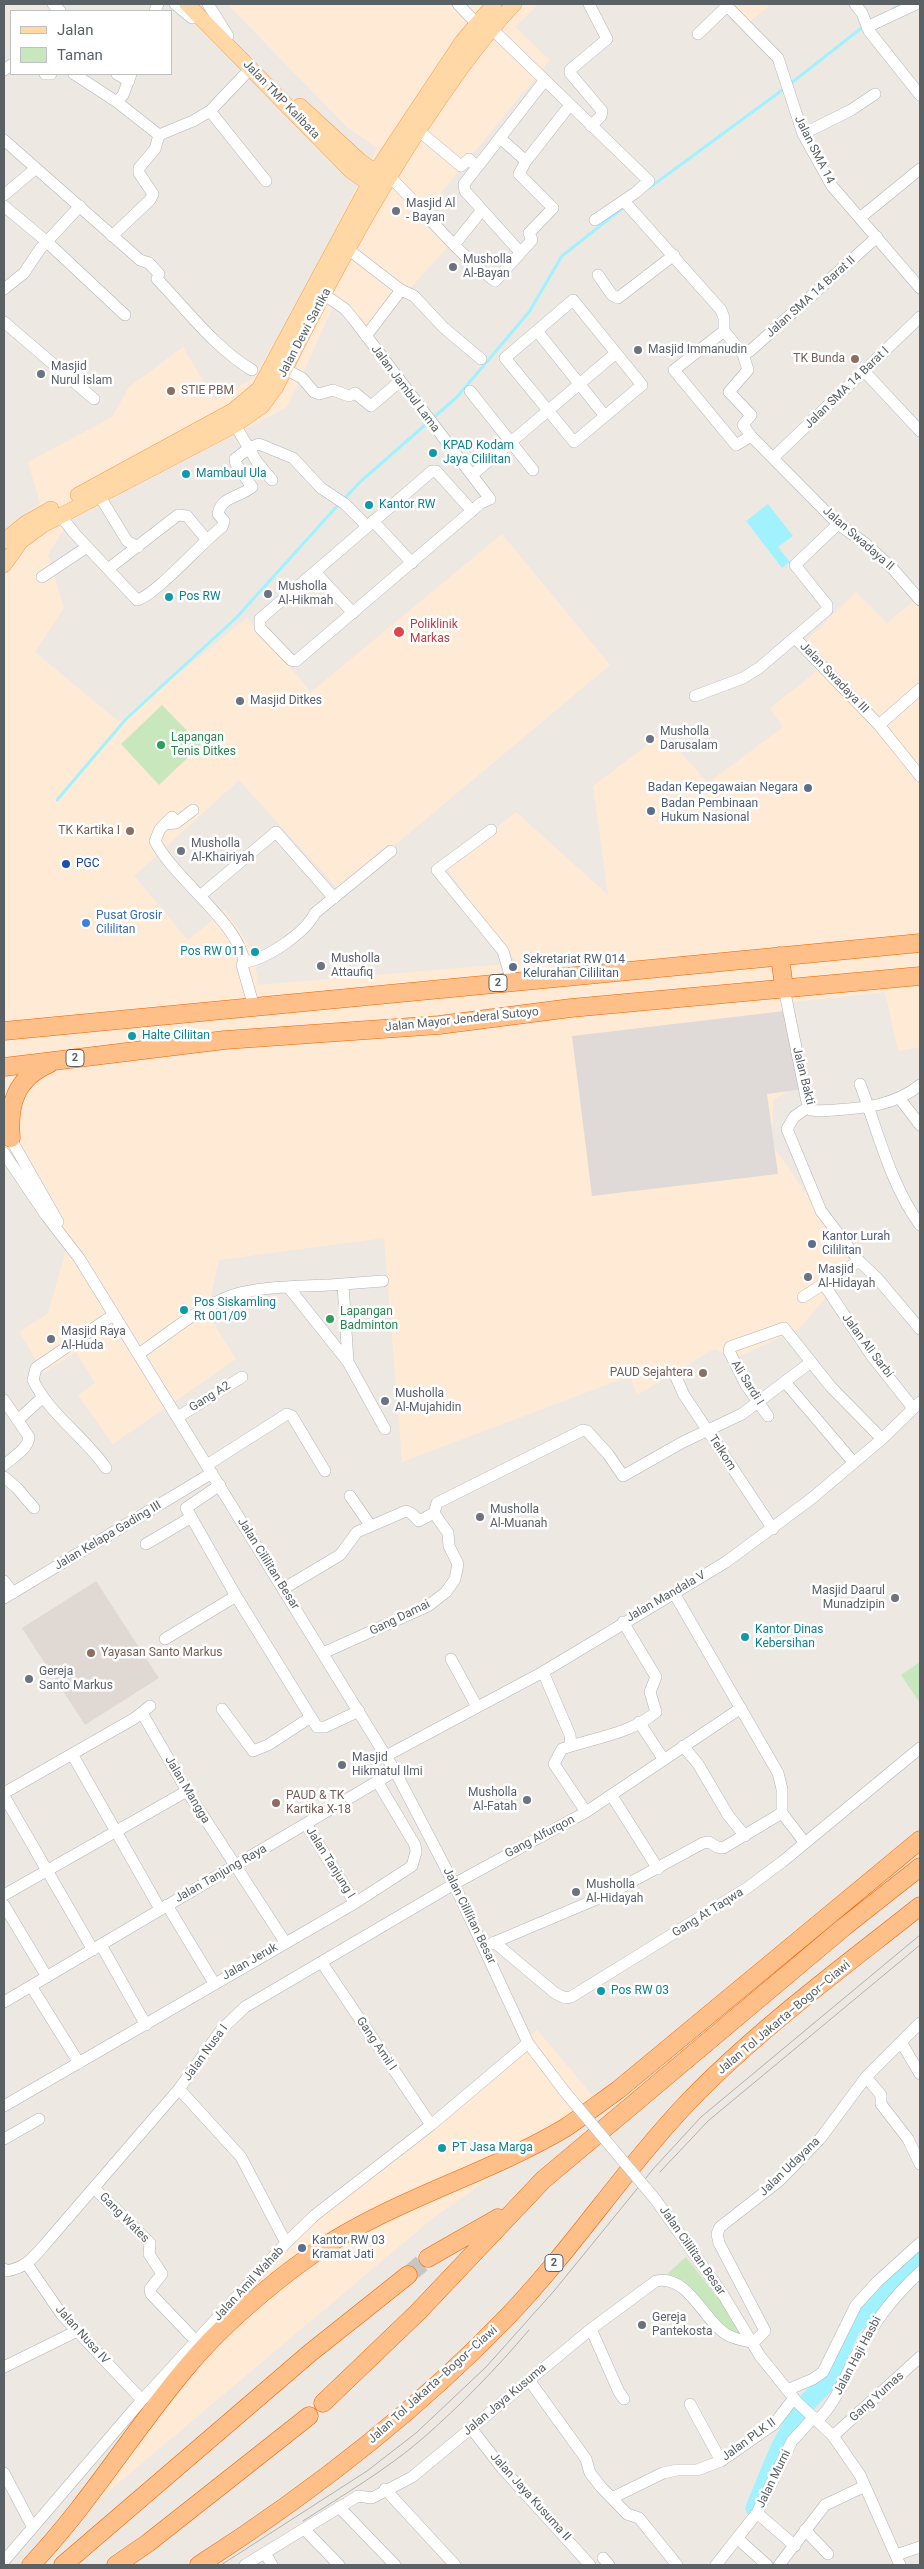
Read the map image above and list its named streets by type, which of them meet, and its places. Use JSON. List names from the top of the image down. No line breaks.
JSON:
{"streets":{"highway":["2","Jalan Mayor Jenderal Sutoyo","Jalan Tol Jakarta–Bogor–Ciawi"],"main road":["Jalan TMP Kalibata","Jalan Dewi Sartika"],"street":["Jalan SMA 14","Jalan SMA 14 Barat II","Jalan SMA 14 Barat I","Jalan Jambul Lama","Jalan Swadaya II","Jalan Swadaya III","Jalan Bakti","Jalan Ali Sarbi","Ali Sardi I","Gang A2","Telkom","Jalan Kelapa Gading III","Jalan Cililitan Besar","Jalan Mandala V","Gang Damai","Jalan Mangga","Gang Alfurqon","Jalan Tanjung I","Jalan Tanjung Raya","Gang At Taqwa","Jalan Jeruk","Gang Amil I","Jalan Nusa I","Jalan Udayana","Gang Wates","Jalan Amil Wahab","Jalan Nusa IV","Jalan Haji Hasbi","Gang Yumas","Jalan Jaya Kusuma","Jalan PLK II","Jalan Murni","Jalan Jaya Kusuma II"]},"crossings":[["Jalan TMP Kalibata","Jalan Dewi Sartika"],["Jalan SMA 14","Jalan SMA 14 Barat II"],["Jalan Dewi Sartika","Jalan Jambul Lama"],["Jalan SMA 14 Barat I","Jalan Swadaya II"],["Jalan Swadaya II","Jalan Swadaya III"],["Jalan Mayor Jenderal Sutoyo","Jalan Bakti"],["Jalan Ali Sarbi","Jalan Mandala V"],["Gang A2","Jalan Cililitan Besar"],["Telkom","Jalan Mandala V"],["Jalan Kelapa Gading III","Jalan Cililitan Besar"],["Jalan Cililitan Besar","Jalan Mandala V"],["Jalan Cililitan Besar","Gang Damai"],["Jalan Cililitan Besar","Gang Alfurqon"],["Jalan Cililitan Besar","Jalan Tanjung Raya"],["Jalan Cililitan Besar","Gang At Taqwa"],["Jalan Cililitan Besar","Jalan Nusa I"],["Jalan Cililitan Besar","Jalan Udayana"],["Jalan Cililitan Besar","Jalan Amil Wahab"],["Jalan Cililitan Besar","Jalan Haji Hasbi"],["Jalan Cililitan Besar","Gang Yumas"],["Jalan Cililitan Besar","Jalan Jaya Kusuma"],["Jalan Cililitan Besar","Jalan PLK II"],["Jalan Cililitan Besar","Jalan Murni"],["Jalan Mangga","Jalan Tanjung Raya"],["Jalan Mangga","Jalan Jeruk"],["Gang Alfurqon","Jalan Nusa I"],["Jalan Tanjung I","Jalan Tanjung Raya"],["Jalan Tanjung I","Jalan Jeruk"],["Jalan Tanjung Raya","Jalan Jeruk"],["Gang Amil I","Jalan Nusa I"],["Gang Amil I","Jalan Amil Wahab"],["Jalan Nusa I","Gang Wates"],["Jalan Nusa I","Jalan Nusa IV"],["Jalan Udayana","Jalan Jaya Kusuma"],["Gang Wates","Jalan Amil Wahab"],["Jalan Amil Wahab","Jalan Nusa IV"],["Jalan Haji Hasbi","Jalan Murni"],["Jalan Jaya Kusuma","Jalan Jaya Kusuma II"]],"places":["Masjid Al - Bayan","Musholla Al-Bayan","Masjid Immanudin","TK Bunda","Masjid Nurul Islam","STIE PBM","KPAD Kodam Jaya Cililitan","Mambaul Ula","Kantor RW","Musholla Al-Hikmah","Pos RW","Poliklinik Markas","Masjid Ditkes","Musholla Darusalam","Lapangan Tenis Ditkes","Badan Kepegawaian Negara","Badan Pembinaan Hukum Nasional","TK Kartika I","Musholla Al-Khairiyah","PGC","Pusat Grosir Cililitan","Pos RW 011","Musholla Attaufiq","Sekretariat RW 014 Kelurahan Cililitan","Halte Ciliitan","Kantor Lurah Cililitan","Masjid Al-Hidayah","Pos Siskamling Rt 001/09","Lapangan Badminton","Masjid Raya Al-Huda","PAUD Sejahtera","Musholla Al-Mujahidin","Musholla Al-Muanah","Masjid Daarul Munadzipin","Kantor Dinas Kebersihan","Yayasan Santo Markus","Gereja Santo Markus","Masjid Hikmatul Ilmi","Musholla Al-Fatah","PAUD & TK Kartika X-18","Musholla Al-Hidayah","Pos RW 03","PT Jasa Marga","Kantor RW 03 Kramat Jati","Gereja Pantekosta"],"legend":["Jalan","Taman"]}
